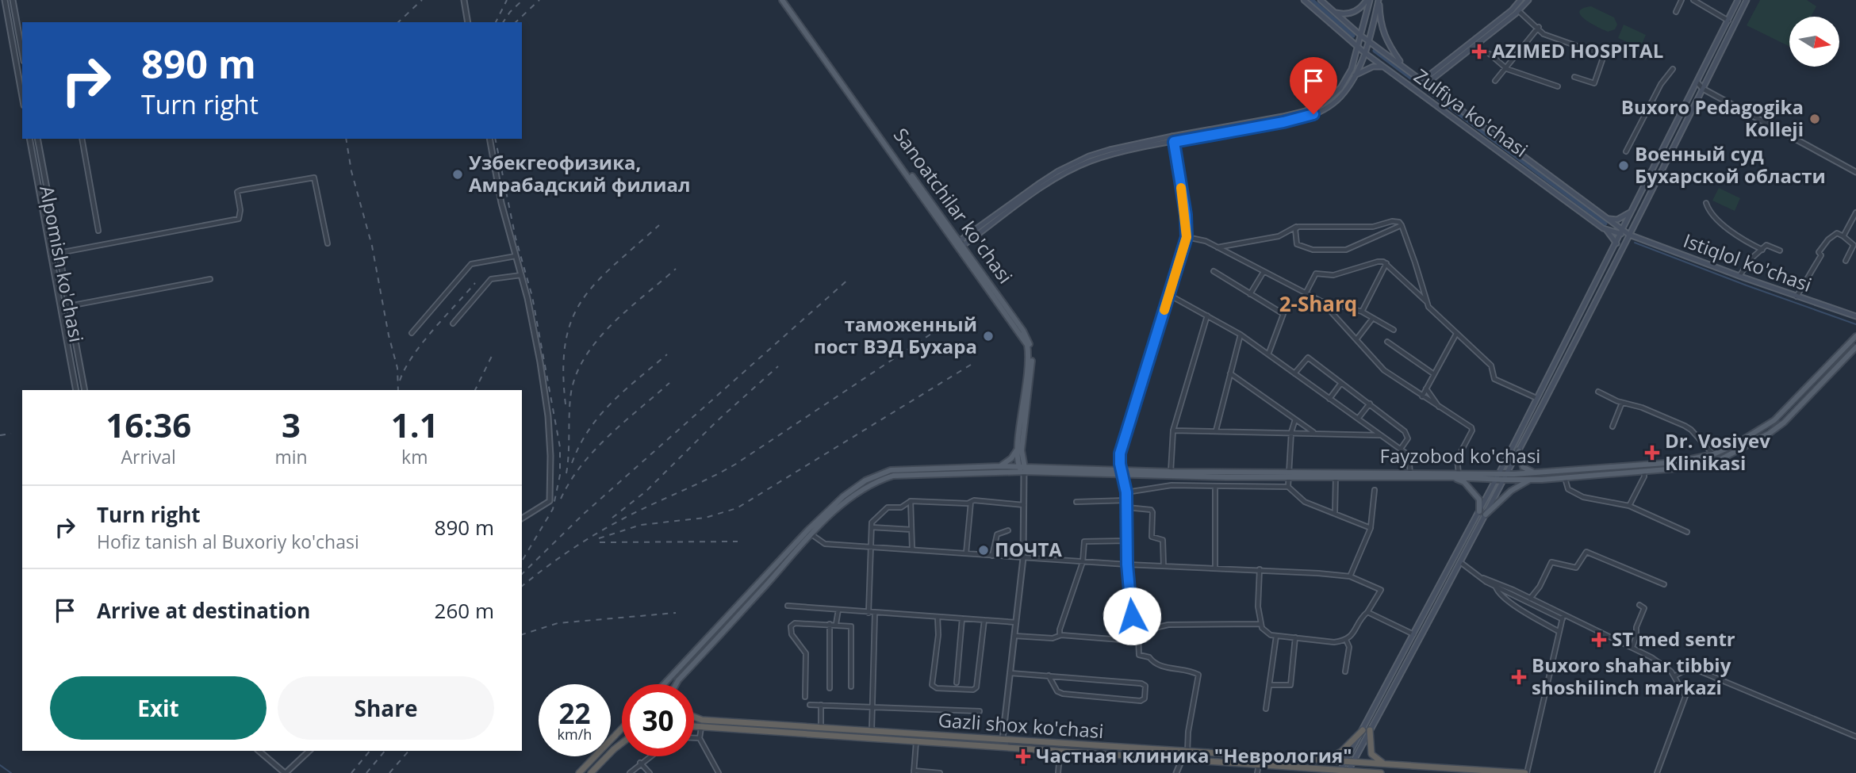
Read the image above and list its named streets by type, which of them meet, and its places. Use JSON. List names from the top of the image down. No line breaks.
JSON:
{"streets":{"highway":["Gazli shox ko'chasi"],"main road":["Zulfiya ko'chasi","Sanoatchilar ko'chasi","Istiqlol ko'chasi","Fayzobod ko'chasi"],"street":["Alpomish ko'chasi"]},"crossings":[["Zulfiya ko'chasi","Istiqlol ko'chasi"],["Sanoatchilar ko'chasi","Fayzobod ko'chasi"]],"districts":["2-Sharq"],"places":{"health":["AZIMED HOSPITAL","Dr. Vosiyev Klinikasi","ST med sentr","Buxoro shahar tibbiy shoshilinch markazi","Частная клиника \"Неврология\""],"other":["Buxoro Pedagogika Kolleji","Военный суд Бухарской области","Узбекгеофизика, Амрабадский филиал","таможенный пост ВЭД Бухара","ПОЧТА"]},"north":"right","page":{"turn":["890 m","Turn right"],"eta":["16:36","Arrival","3","min","1.1","km"],"list":[{"name":"Turn right","note":"Hofiz tanish al Buxoriy ko'chasi","value":"890 m"},{"name":"Arrive at destination","value":"260 m"}],"buttons":["Exit","Share"],"speed":"22 km/h","limit":"30"}}
